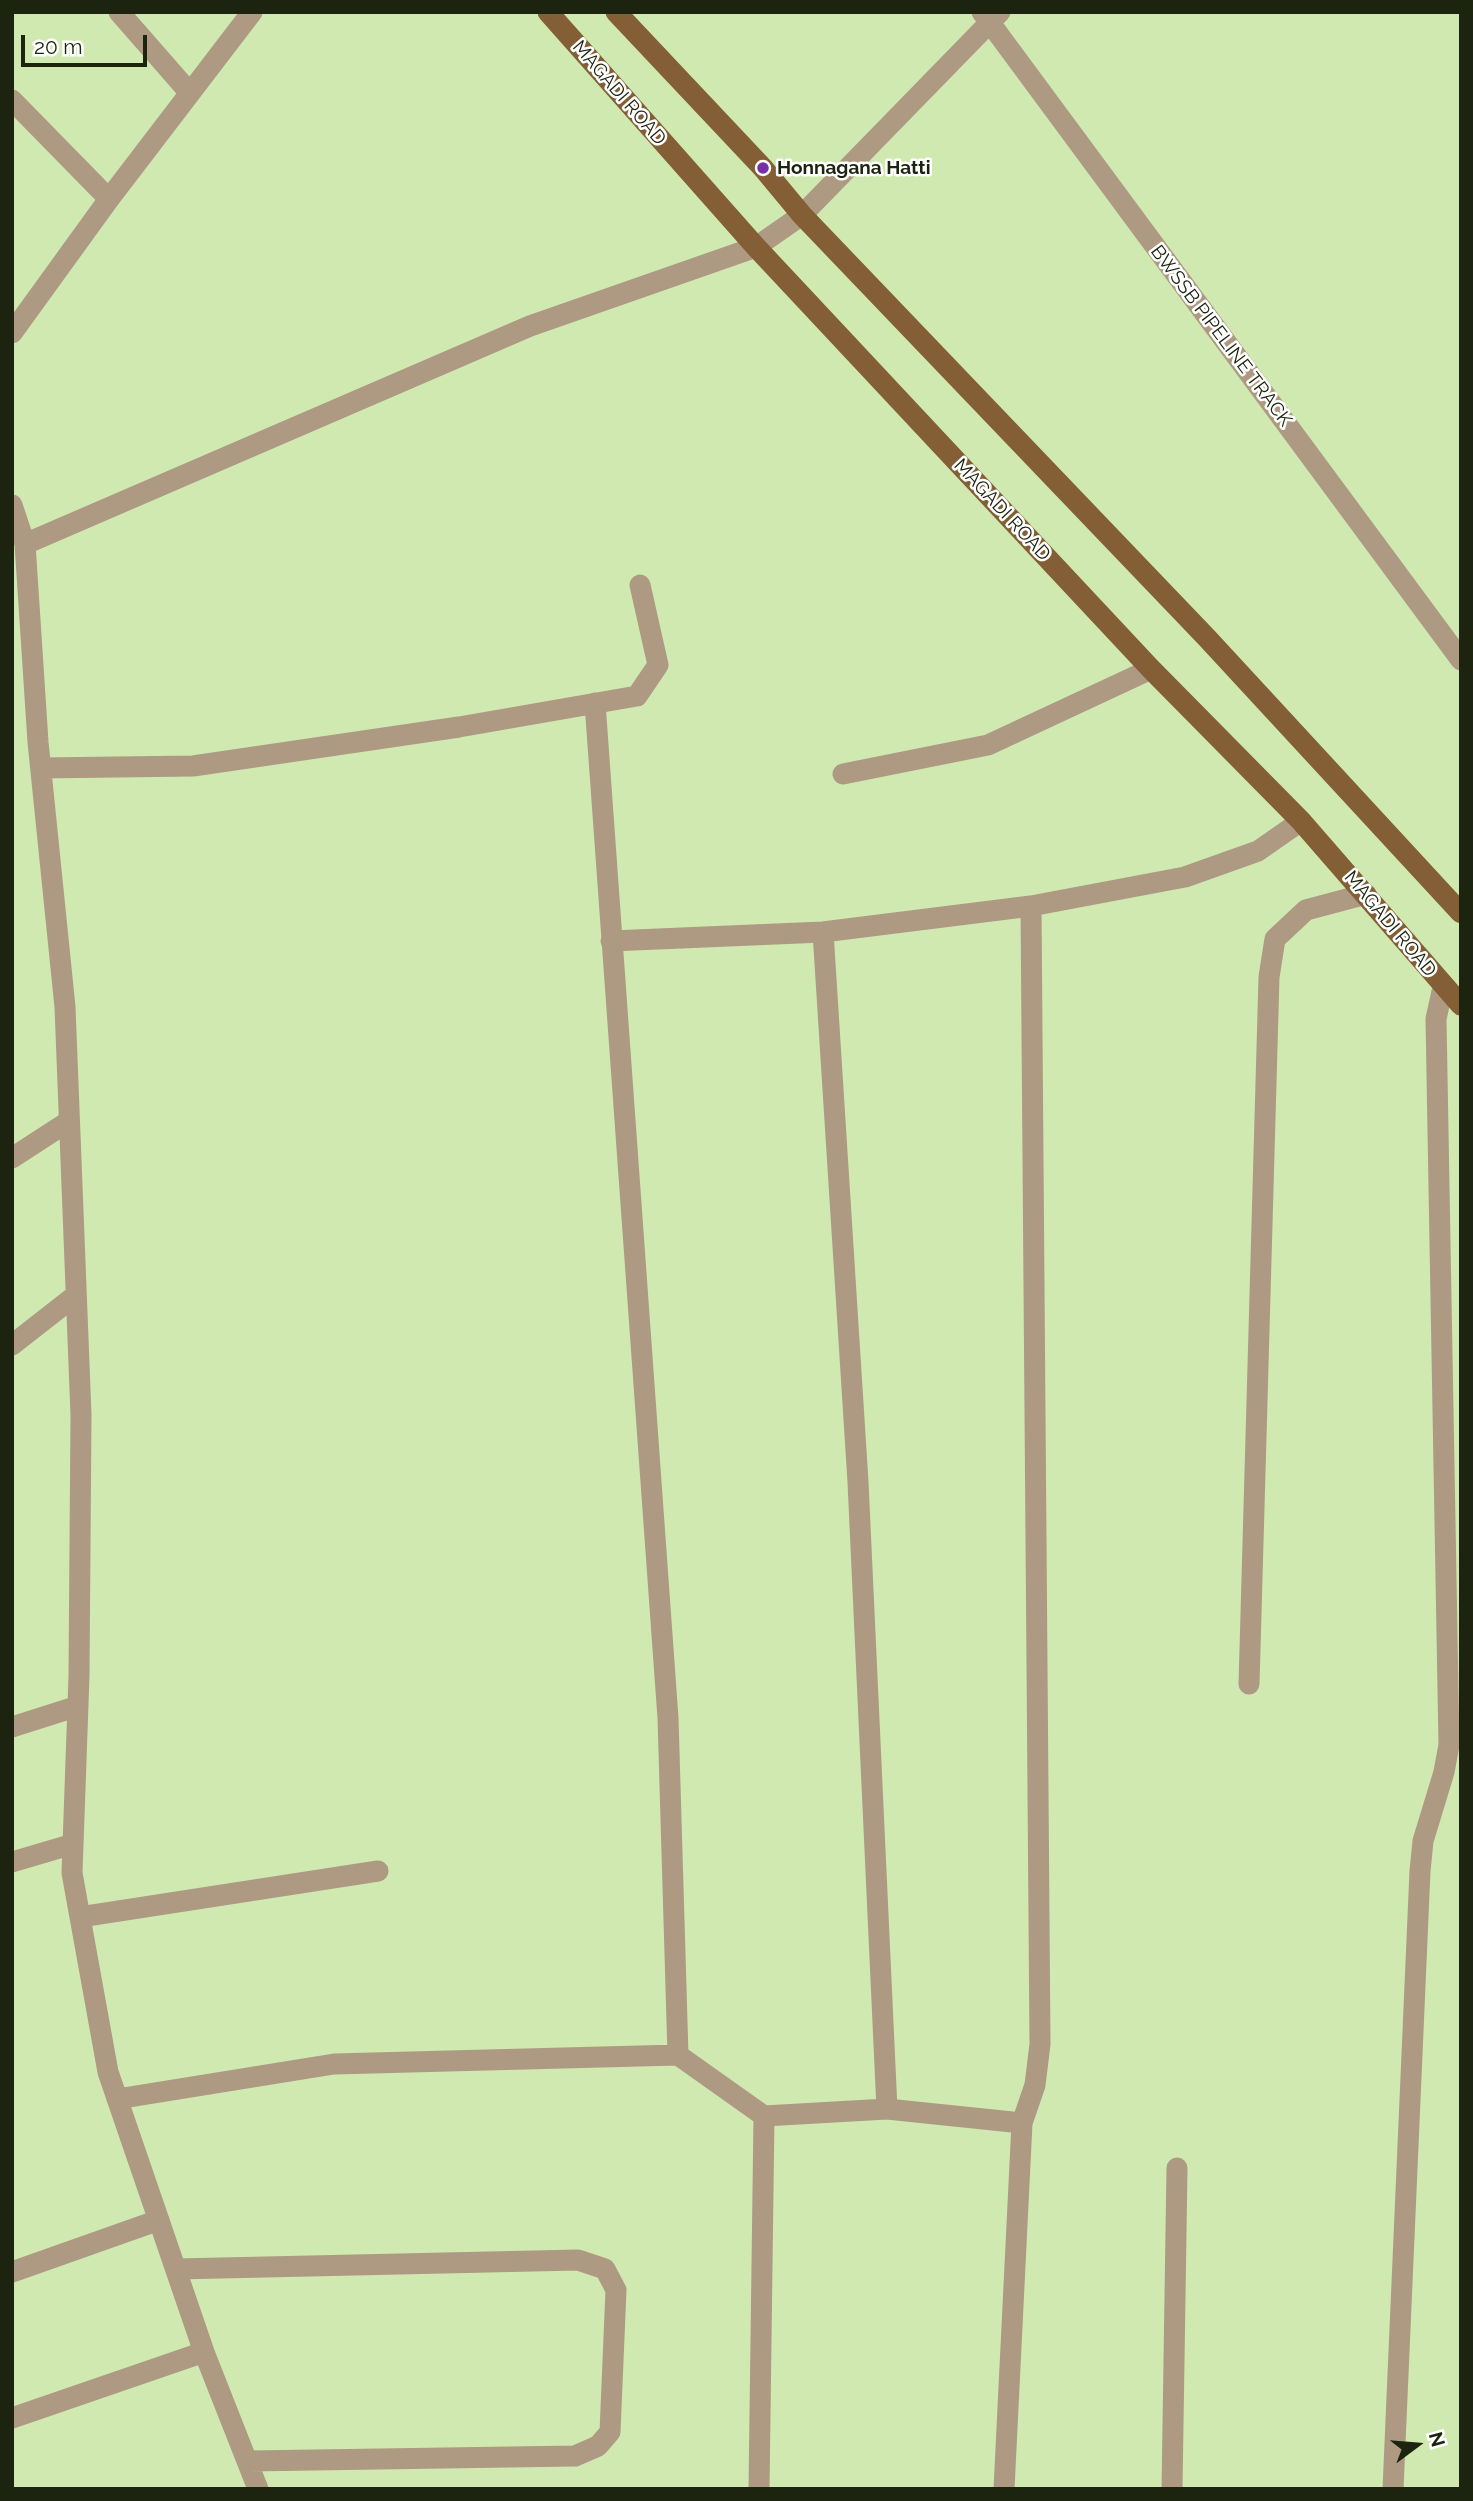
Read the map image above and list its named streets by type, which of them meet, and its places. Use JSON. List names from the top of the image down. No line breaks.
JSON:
{"streets":{"main road":["MAGADI ROAD"],"street":["BWSSB PIPELINE TRACK"]},"places":["Honnagana Hatti"],"scale_bar":"20 m","north":"right"}
